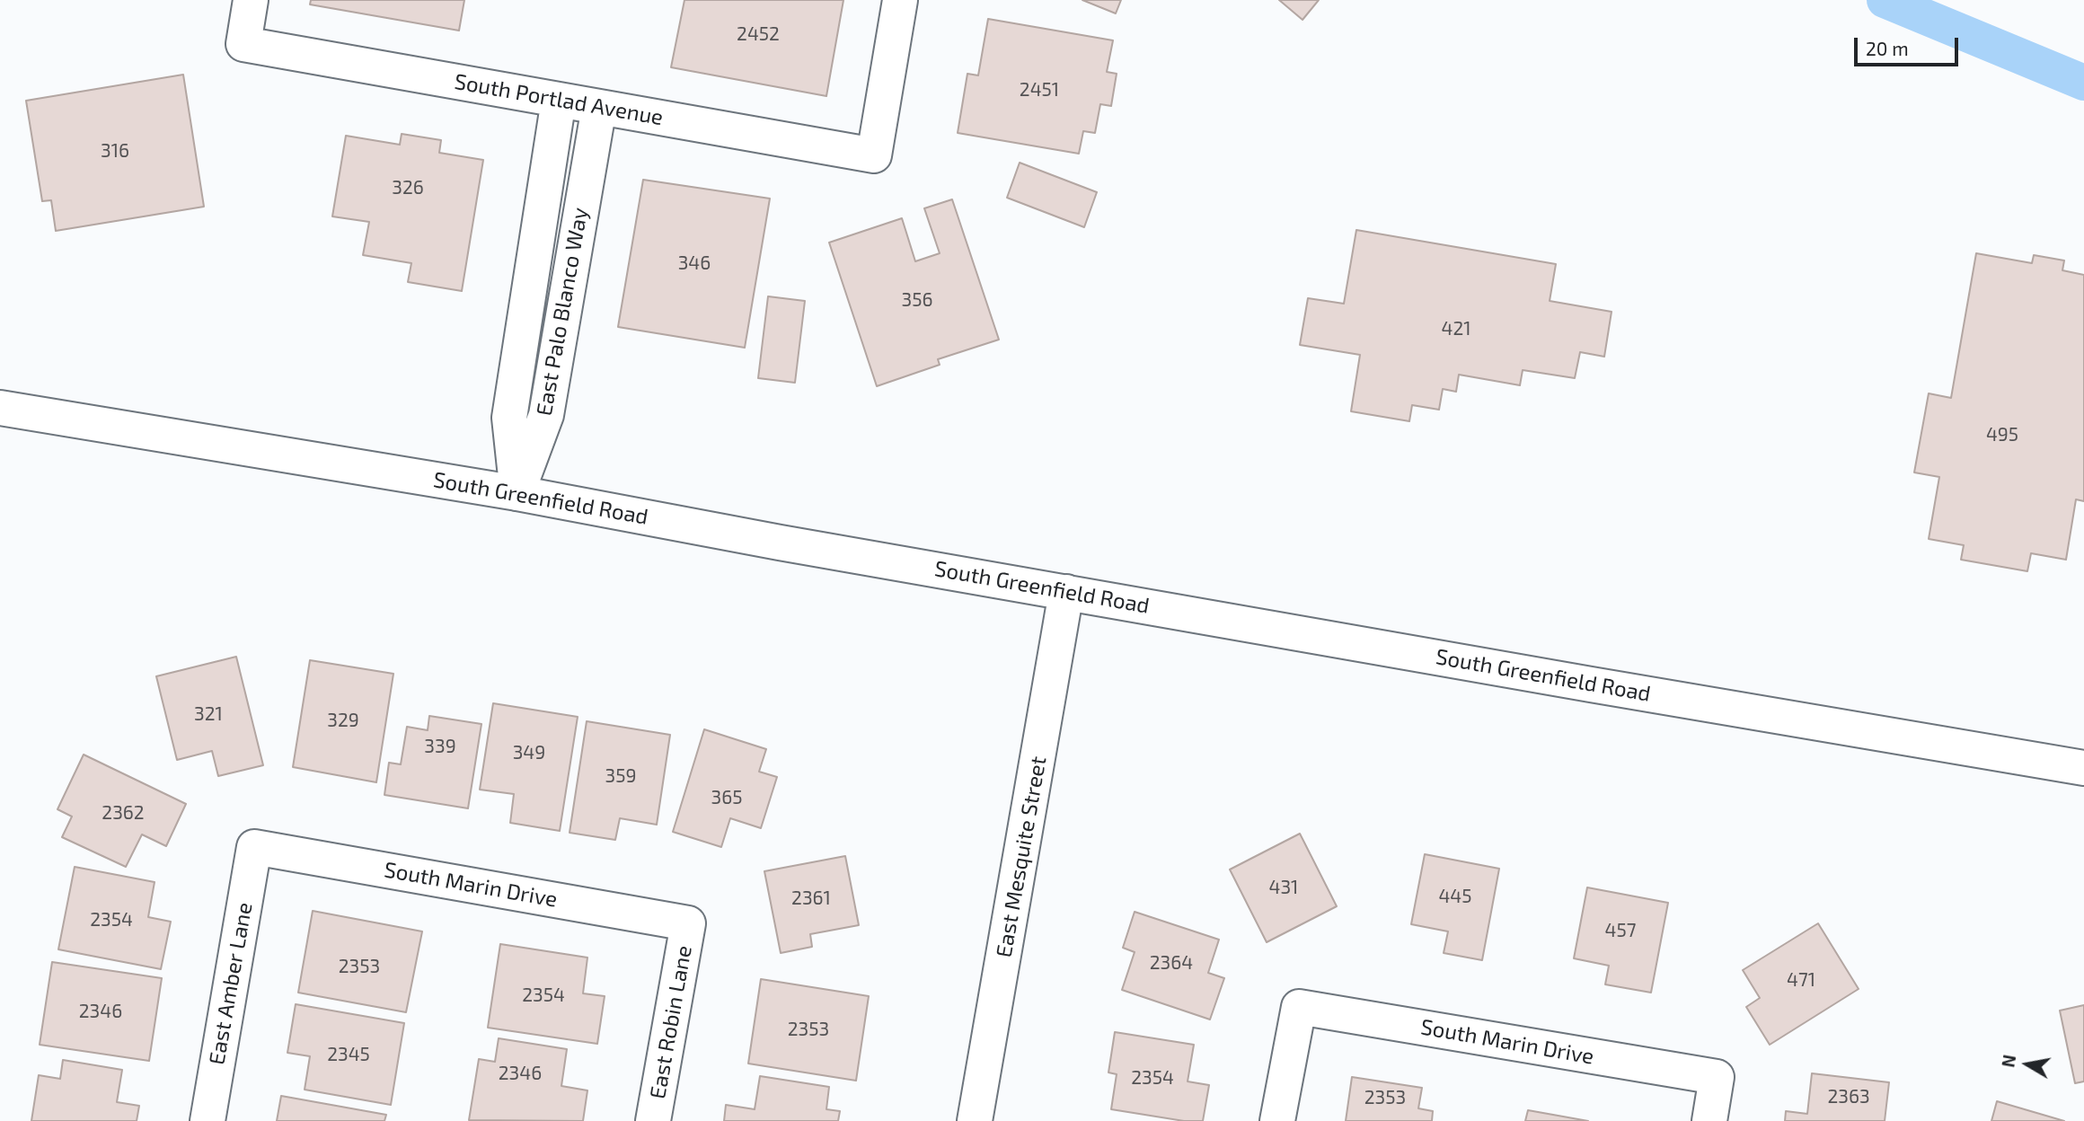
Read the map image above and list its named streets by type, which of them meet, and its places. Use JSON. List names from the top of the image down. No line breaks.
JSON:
{"streets":{"street":["South Portlad Avenue","East Palo Blanco Way","South Greenfield Road","East Mesquite Street","South Marin Drive","East Amber Lane","East Robin Lane"]},"crossings":[["South Portlad Avenue","East Palo Blanco Way"],["East Palo Blanco Way","South Greenfield Road"],["South Greenfield Road","East Mesquite Street"],["South Marin Drive","East Amber Lane"],["South Marin Drive","East Robin Lane"]],"house_numbers":["2452","2451","316","326","346","356","421","495","321","329","339","349","359","365","2362","431","445","2361","2354","457","2364","2353","471","2354","2346","2353","2345","2346","2354","2363","2353"],"scale_bar":"20 m","north":"left"}
